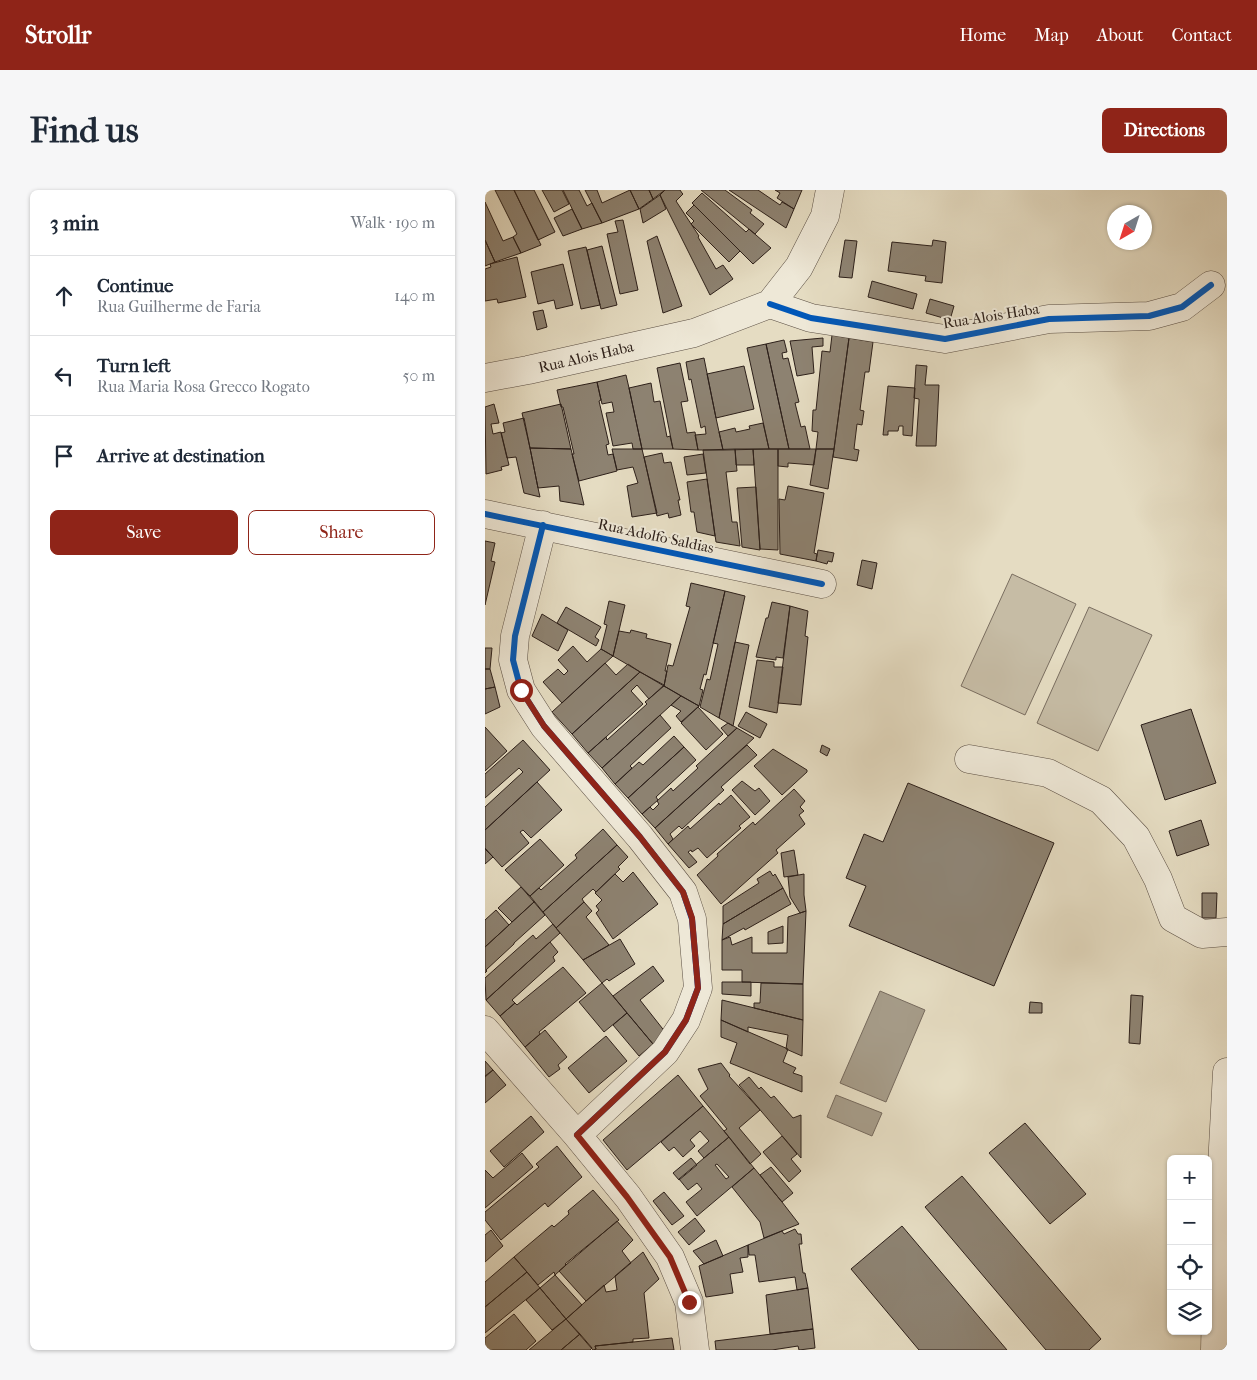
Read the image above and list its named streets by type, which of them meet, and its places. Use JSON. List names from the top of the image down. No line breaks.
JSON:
{"streets":{"street":["Rua Alois Haba","Rua Adolfo Saldias"]},"north":"bottom left","page":{"header":"Strollr","nav":["Home","Map","About","Contact"],"buttons":["Directions",["Save","Share"]],"title":"Find us","heading":["3 min","Walk · 190 m"],"list":[["Continue","Rua Guilherme de Faria","140 m"],["Turn left","Rua Maria Rosa Grecco Rogato","50 m"],"Arrive at destination"],"map_buttons":["+","−"]}}
